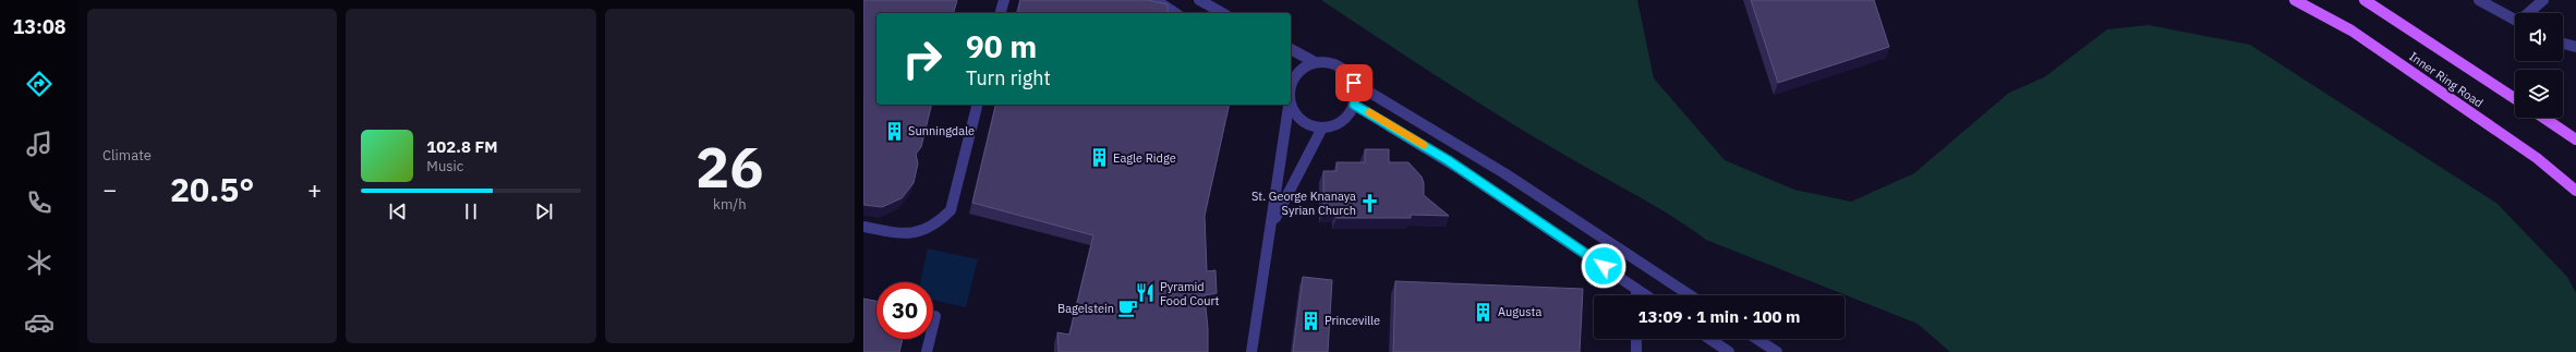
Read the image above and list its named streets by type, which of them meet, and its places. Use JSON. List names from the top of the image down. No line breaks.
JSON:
{"streets":{"main road":["Inner Ring Road"]},"places":{"building":["Sunningdale","Eagle Ridge","Augusta","Princeville"],"church":["St. George Knanaya Syrian Church"],"restaurant":["Pyramid Food Court"],"cafe":["Bagelstein"]},"page":{"tabs":"13:08","tile":["Climate",["26","km/h"]],"turn":["90 m","Turn right"],"song":["102.8 FM","Music"],"heat":["−","20.5°","+"],"limit":"30","trip":"13:09 · 1 min · 100 m"}}
